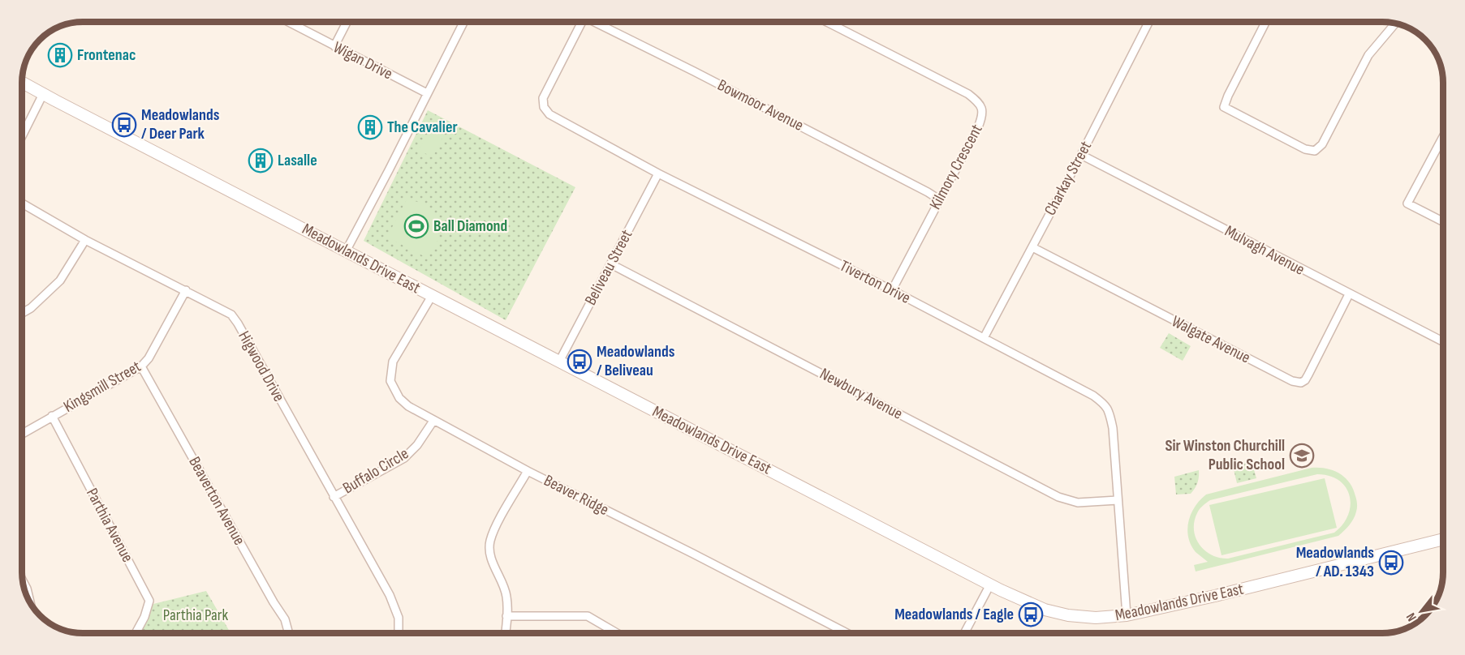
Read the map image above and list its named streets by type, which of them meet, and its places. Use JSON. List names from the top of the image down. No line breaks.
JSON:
{"streets":{"main road":["Meadowlands Drive East"],"street":["Wigan Drive","Bowmoor Avenue","Kilmory Crescent","Charkay Street","Mulvagh Avenue","Beliveau Street","Tiverton Drive","Walgate Avenue","Higwood Drive","Kingsmill Street","Newbury Avenue","Buffalo Circle","Beaver Ridge","Beaverton Avenue","Parthia Avenue"]},"crossings":[["Bowmoor Avenue","Kilmory Crescent"],["Kilmory Crescent","Tiverton Drive"],["Charkay Street","Mulvagh Avenue"],["Charkay Street","Tiverton Drive"],["Charkay Street","Walgate Avenue"],["Mulvagh Avenue","Walgate Avenue"],["Meadowlands Drive East","Beliveau Street"],["Meadowlands Drive East","Tiverton Drive"],["Meadowlands Drive East","Beaver Ridge"],["Beliveau Street","Tiverton Drive"],["Beliveau Street","Newbury Avenue"],["Tiverton Drive","Newbury Avenue"],["Higwood Drive","Kingsmill Street"],["Higwood Drive","Buffalo Circle"],["Kingsmill Street","Beaverton Avenue"],["Kingsmill Street","Parthia Avenue"],["Buffalo Circle","Beaver Ridge"]],"parks":["Parthia Park"],"places":{"building":["Frontenac","The Cavalier","Lasalle"],"bus stop":["Meadowlands / Deer Park","Meadowlands / Beliveau","Meadowlands / AD. 1343","Meadowlands / Eagle"],"sports":["Ball Diamond"],"school or university":["Sir Winston Churchill Public School"]},"north":"bottom left"}
